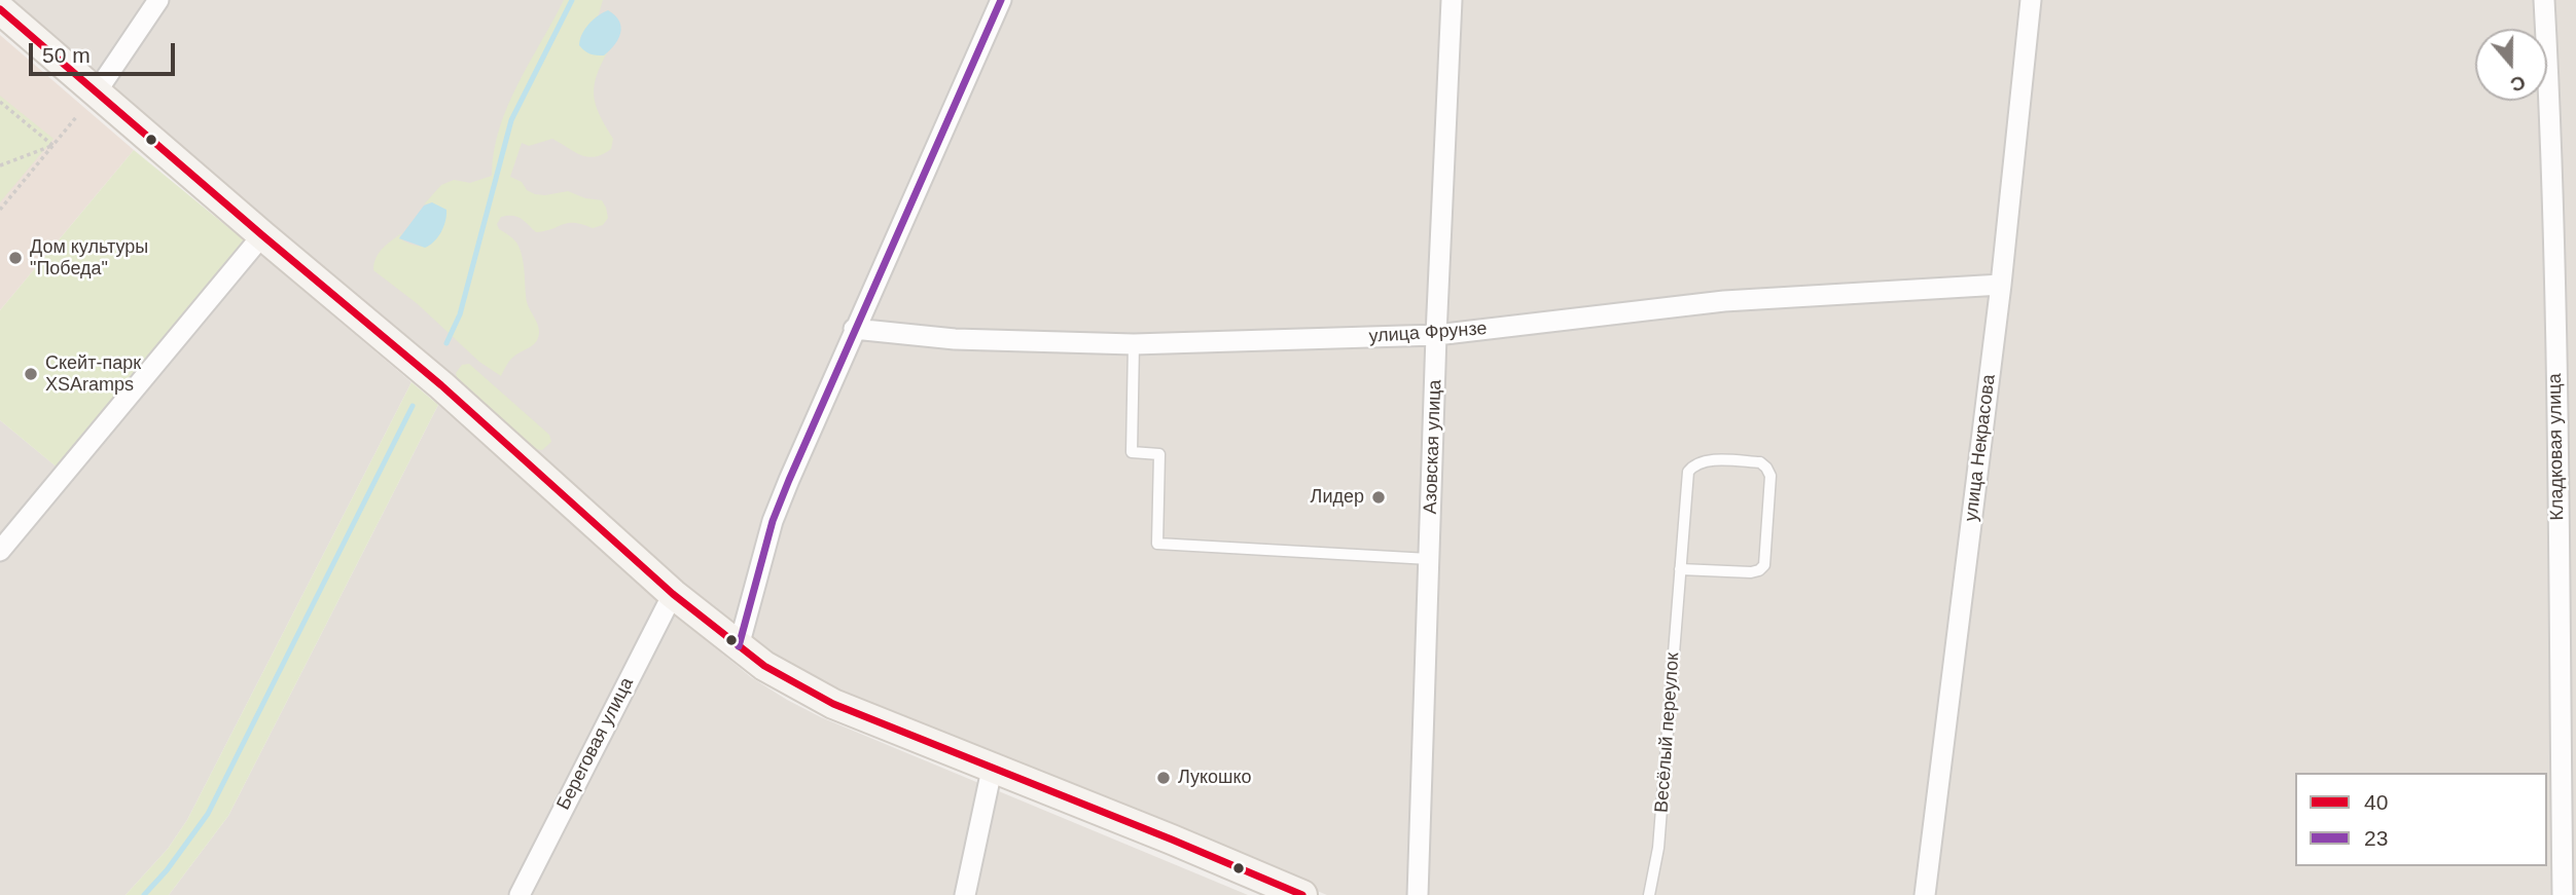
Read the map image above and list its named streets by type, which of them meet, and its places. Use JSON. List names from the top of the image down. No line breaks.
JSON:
{"streets":{"street":["улица Фрунзе","Азовская улица","Кладковая улица","улица Некрасова","Береговая улица"],"lane":["Весёлый переулок"]},"crossings":[["улица Фрунзе","Азовская улица"],["улица Фрунзе","улица Некрасова"]],"places":["Дом культуры \"Победа\"","Скейт-парк XSAramps","Лидер","Лукошко"],"lines":["transit line 23","transit line 40"],"legend":["40","23"],"scale_bar":"50 m","north":"bottom"}
